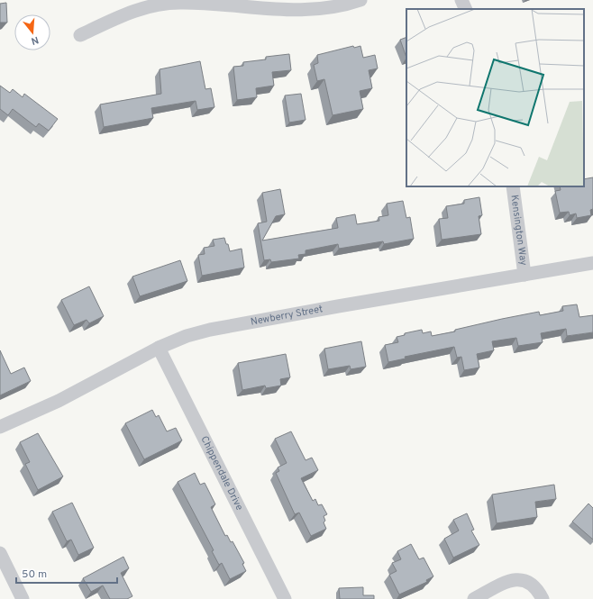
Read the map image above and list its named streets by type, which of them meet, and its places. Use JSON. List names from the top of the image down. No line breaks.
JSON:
{"streets":{"street":["Kensington Way","Newberry Street","Chippendale Drive"]},"crossings":[["Kensington Way","Newberry Street"],["Newberry Street","Chippendale Drive"]],"scale_bar":"50 m","north":"bottom"}
